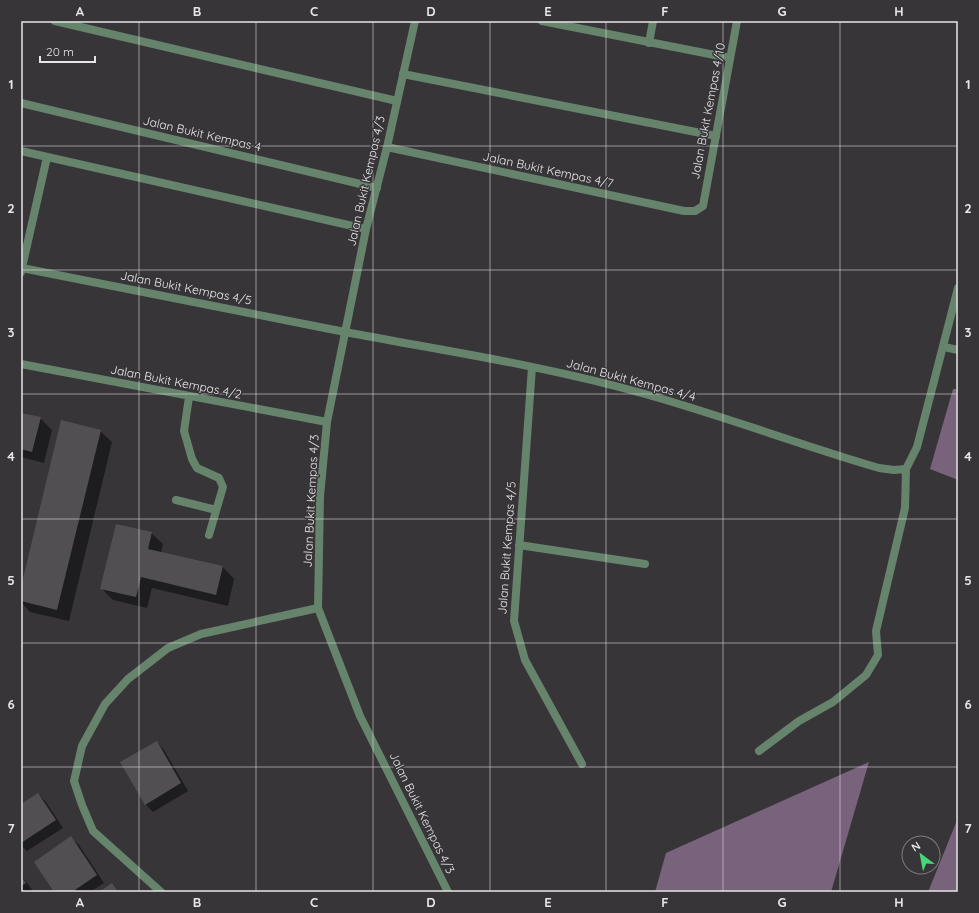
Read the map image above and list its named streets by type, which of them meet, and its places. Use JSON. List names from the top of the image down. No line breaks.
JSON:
{"streets":{"street":["Jalan Bukit Kempas 4/10","Jalan Bukit Kempas 4","Jalan Bukit Kempas 4/7","Jalan Bukit Kempas 4/3","Jalan Bukit Kempas 4/5","Jalan Bukit Kempas 4/4","Jalan Bukit Kempas 4/2"]},"crossings":[["Jalan Bukit Kempas 4/10","Jalan Bukit Kempas 4/7"],["Jalan Bukit Kempas 4","Jalan Bukit Kempas 4/3"],["Jalan Bukit Kempas 4/7","Jalan Bukit Kempas 4/3"],["Jalan Bukit Kempas 4/3","Jalan Bukit Kempas 4/5"],["Jalan Bukit Kempas 4/3","Jalan Bukit Kempas 4/4"],["Jalan Bukit Kempas 4/3","Jalan Bukit Kempas 4/2"],["Jalan Bukit Kempas 4/5","Jalan Bukit Kempas 4/4"]],"scale_bar":"20 m","north":"top left","grid":{"columns":["A","B","C","D","E","F","G","H"],"rows":["1","2","3","4","5","6","7"]}}
